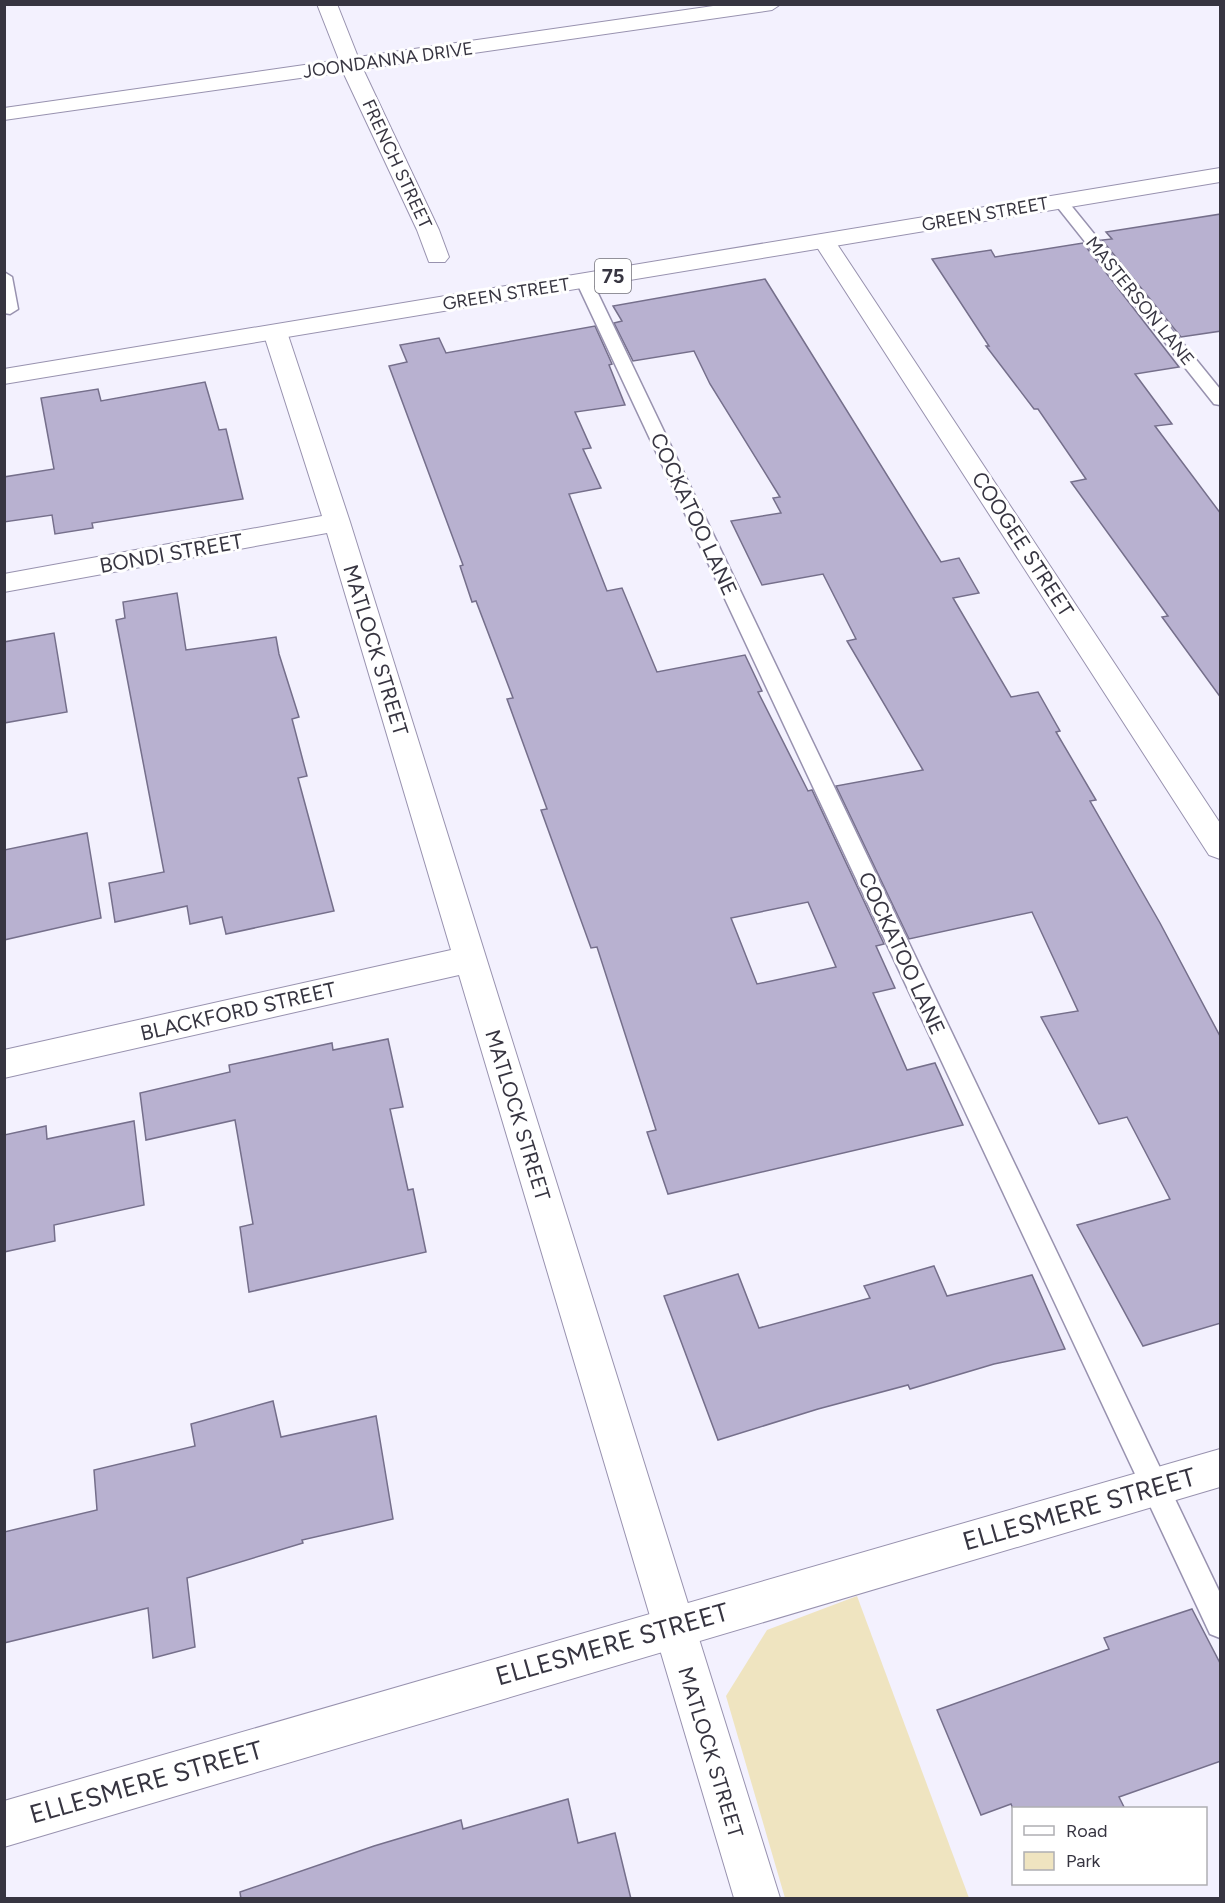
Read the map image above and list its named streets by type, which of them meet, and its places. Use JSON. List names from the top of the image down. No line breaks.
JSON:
{"streets":{"street":["JOONDANNA DRIVE","FRENCH STREET","GREEN STREET","75","COOGEE STREET","BONDI STREET","MATLOCK STREET","BLACKFORD STREET","ELLESMERE STREET"],"lane":["MASTERSON LANE","COCKATOO LANE"]},"crossings":[["JOONDANNA DRIVE","FRENCH STREET"],["GREEN STREET","MASTERSON LANE"],["GREEN STREET","COCKATOO LANE"],["GREEN STREET","COOGEE STREET"],["GREEN STREET","MATLOCK STREET"],["COCKATOO LANE","ELLESMERE STREET"],["BONDI STREET","MATLOCK STREET"],["MATLOCK STREET","BLACKFORD STREET"],["MATLOCK STREET","ELLESMERE STREET"]],"legend":["Road","Park"]}
